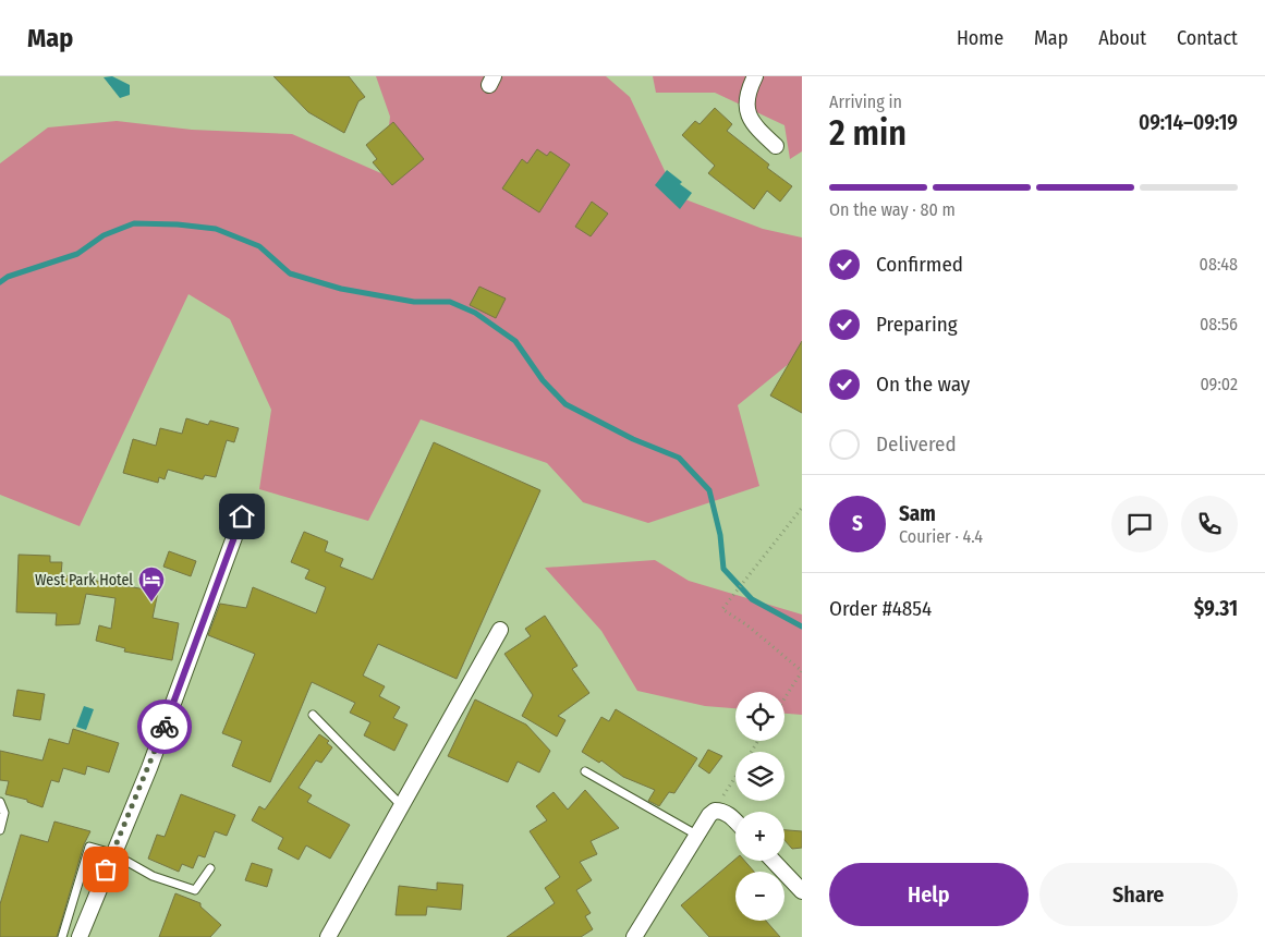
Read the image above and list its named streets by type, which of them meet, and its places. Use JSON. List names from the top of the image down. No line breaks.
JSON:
{"places":{"hotel":["West Park Hotel"]},"page":{"header":"Map","nav":["Home","Map","About","Contact"],"heading":["2 min","Arriving in","09:14–09:19"],"panel":["Sam","Courier · 4.4","Order #4854","$9.31"],"bar":"On the way · 80 m","list":[["Confirmed","08:48"],["Preparing","08:56"],["On the way","09:02"],"Delivered"],"round":"S","map_buttons":["+","−"],"buttons":["Help","Share"]}}
